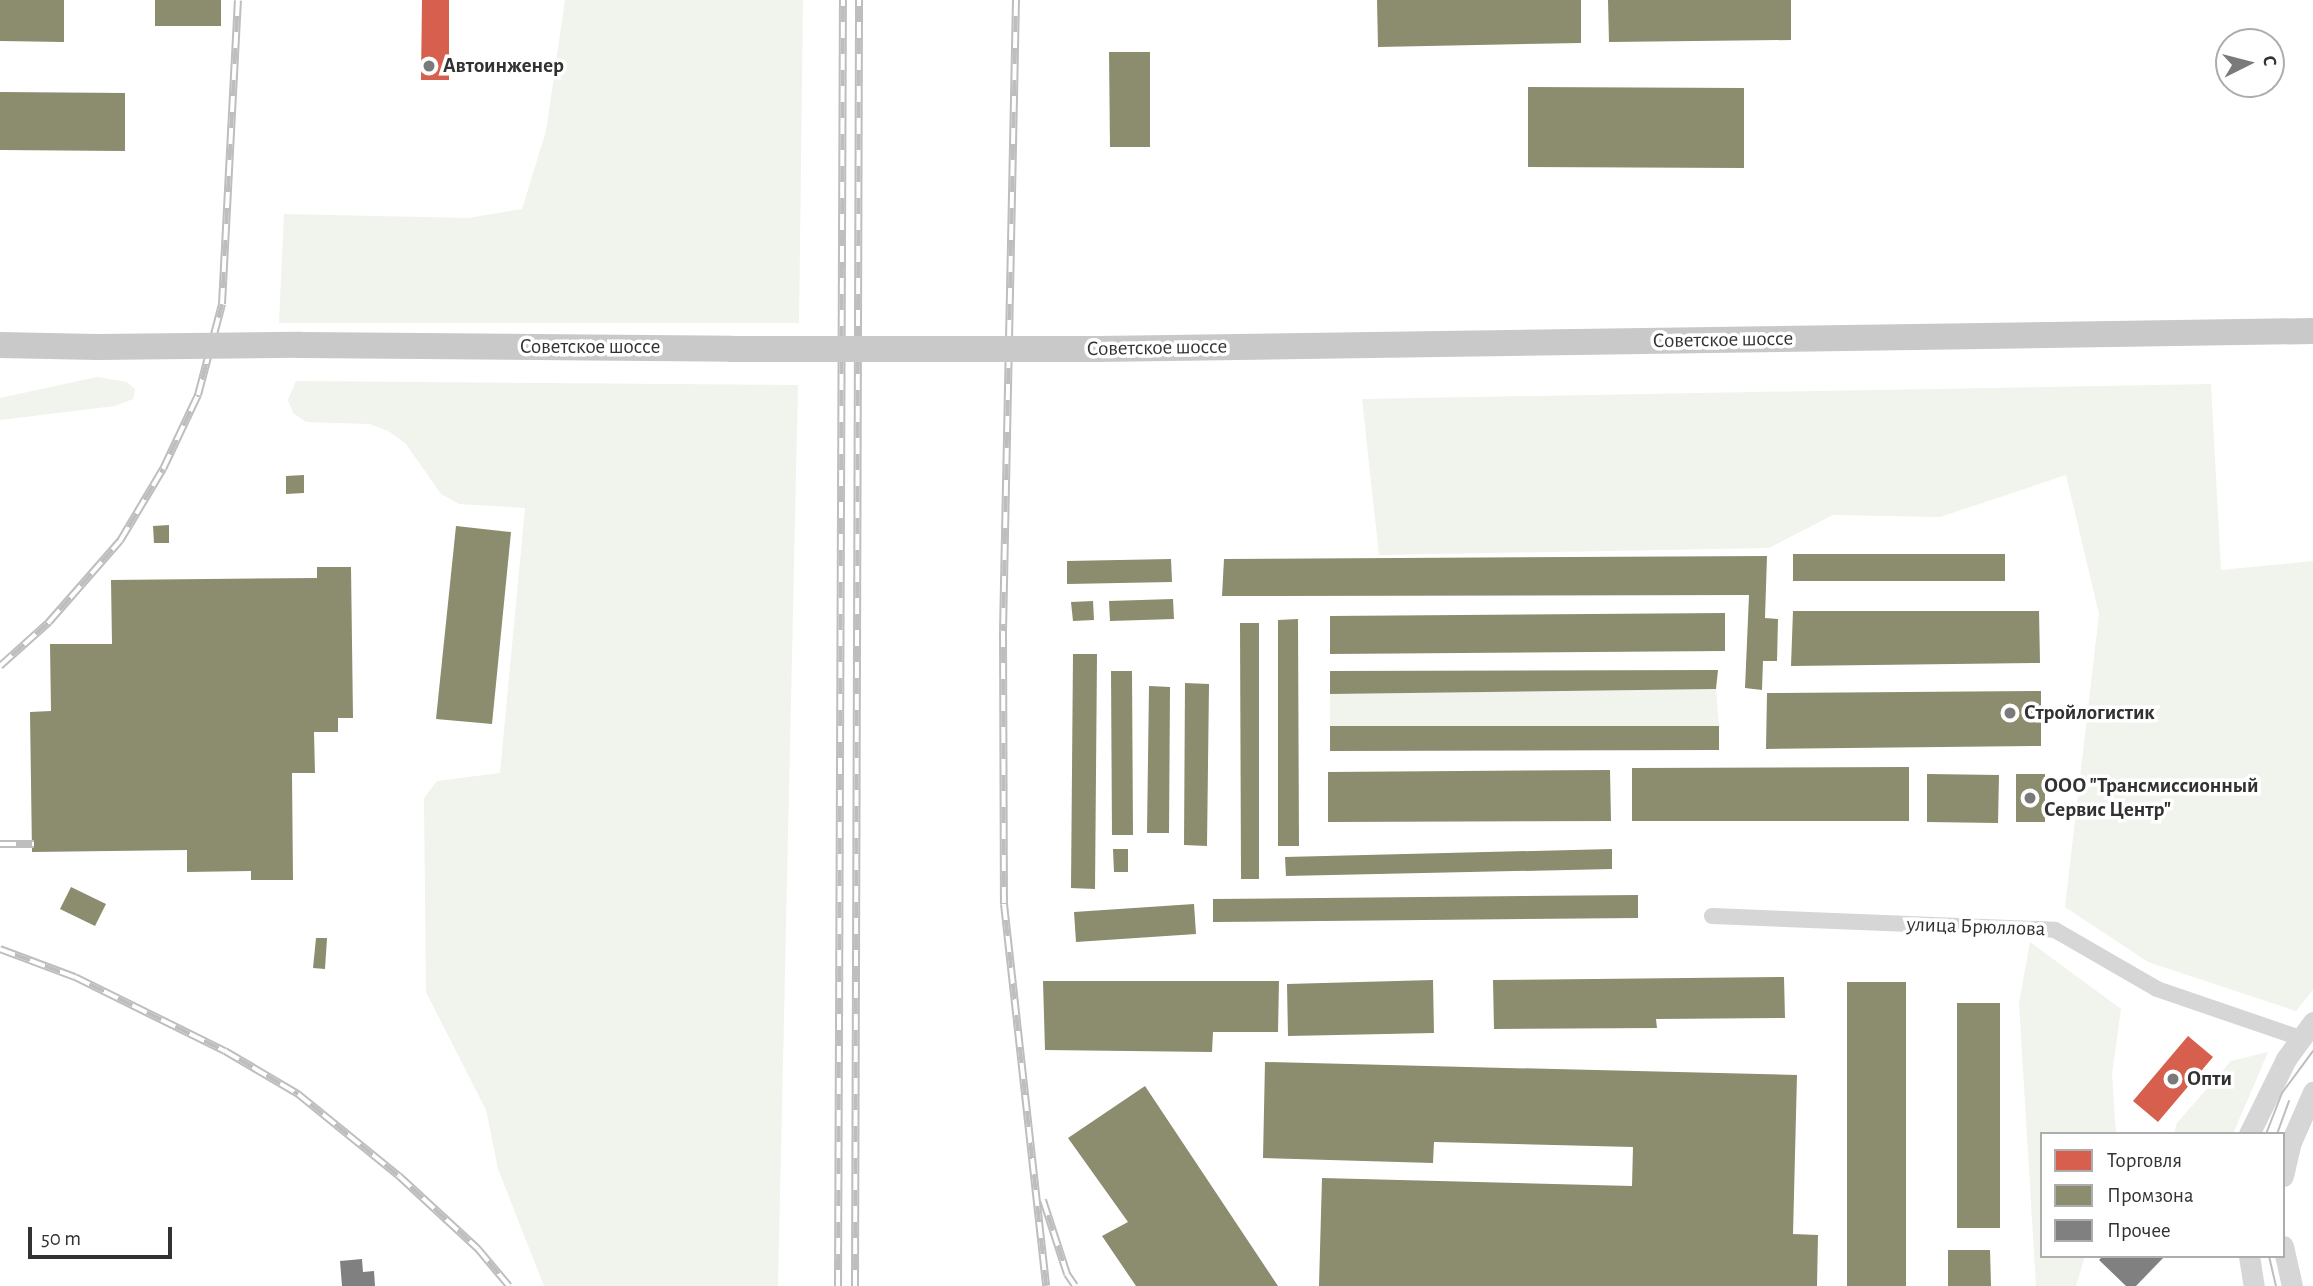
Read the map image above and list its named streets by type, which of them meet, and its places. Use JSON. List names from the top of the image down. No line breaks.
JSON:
{"streets":{"main road":["Советское шоссе"],"street":["улица Брюллова"]},"places":["Автоинженер","Стройлогистик","ООО \"Трансмиссионный Сервис Центр\"","Опти"],"legend":["Торговля","Промзона","Прочее"],"scale_bar":"50 m","north":"right"}
